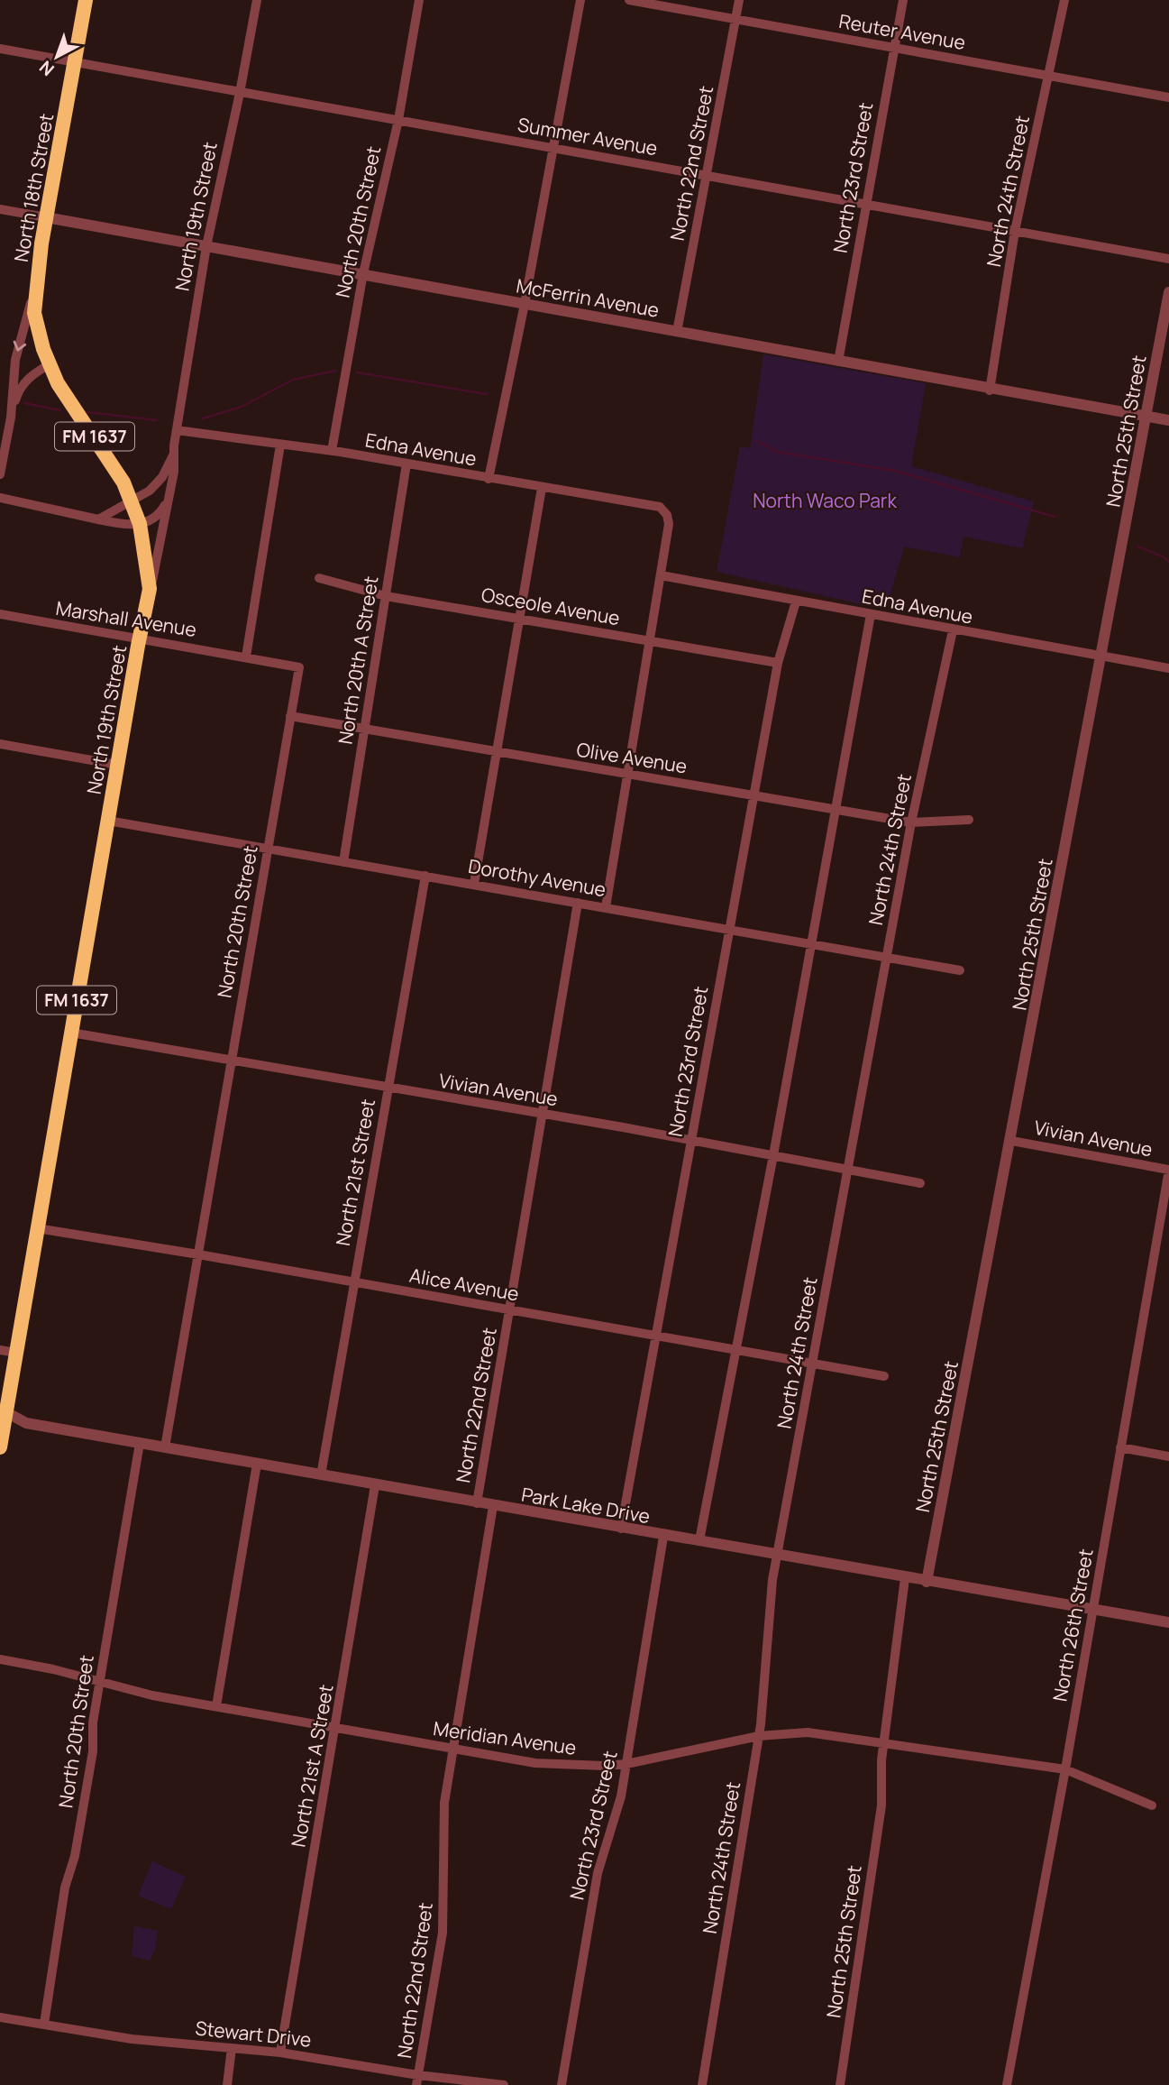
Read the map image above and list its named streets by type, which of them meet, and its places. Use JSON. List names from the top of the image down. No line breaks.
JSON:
{"streets":{"main road":["North 18th Street","North 19th Street","FM 1637"],"street":["Reuter Avenue","Summer Avenue","North 22nd Street","North 23rd Street","North 24th Street","North 20th Street","McFerrin Avenue","North 25th Street","Edna Avenue","Osceole Avenue","Marshall Avenue","North 20th A Street","Olive Avenue","Dorothy Avenue","Vivian Avenue","North 21st Street","Alice Avenue","Park Lake Drive","North 26th Street","Meridian Avenue","North 21st A Street","Stewart Drive"]},"crossings":[["Reuter Avenue","North 22nd Street"],["Reuter Avenue","North 23rd Street"],["Reuter Avenue","North 24th Street"],["Summer Avenue","North 22nd Street"],["Summer Avenue","North 23rd Street"],["Summer Avenue","North 18th Street"],["Summer Avenue","North 24th Street"],["Summer Avenue","North 19th Street"],["Summer Avenue","North 20th Street"],["North 22nd Street","McFerrin Avenue"],["North 22nd Street","Dorothy Avenue"],["North 22nd Street","Vivian Avenue"],["North 22nd Street","Alice Avenue"],["North 22nd Street","Park Lake Drive"],["North 22nd Street","Meridian Avenue"],["North 22nd Street","Stewart Drive"],["North 23rd Street","McFerrin Avenue"],["North 23rd Street","Edna Avenue"],["North 23rd Street","Osceole Avenue"],["North 23rd Street","Olive Avenue"],["North 23rd Street","Dorothy Avenue"],["North 23rd Street","Vivian Avenue"],["North 23rd Street","Alice Avenue"],["North 23rd Street","Park Lake Drive"],["North 23rd Street","Meridian Avenue"],["North 18th Street","McFerrin Avenue"],["North 18th Street","FM 1637"],["North 24th Street","McFerrin Avenue"],["North 24th Street","Edna Avenue"],["North 24th Street","Olive Avenue"],["North 24th Street","Dorothy Avenue"],["North 24th Street","Vivian Avenue"],["North 24th Street","Alice Avenue"],["North 24th Street","Park Lake Drive"],["North 24th Street","Meridian Avenue"],["North 19th Street","McFerrin Avenue"],["North 19th Street","FM 1637"],["North 19th Street","Edna Avenue"],["North 19th Street","Marshall Avenue"],["North 19th Street","Dorothy Avenue"],["North 19th Street","Vivian Avenue"],["North 19th Street","Alice Avenue"],["North 19th Street","Park Lake Drive"],["North 20th Street","McFerrin Avenue"],["North 20th Street","Edna Avenue"],["North 20th Street","Marshall Avenue"],["North 20th Street","Olive Avenue"],["North 20th Street","Dorothy Avenue"],["North 20th Street","Vivian Avenue"],["North 20th Street","Alice Avenue"],["North 20th Street","Park Lake Drive"],["North 20th Street","Meridian Avenue"],["North 20th Street","Stewart Drive"],["McFerrin Avenue","North 25th Street"],["North 25th Street","Edna Avenue"],["North 25th Street","Vivian Avenue"],["North 25th Street","Park Lake Drive"],["North 25th Street","Meridian Avenue"],["Edna Avenue","North 20th A Street"],["Osceole Avenue","North 20th A Street"],["North 20th A Street","Olive Avenue"],["North 20th A Street","Dorothy Avenue"],["Dorothy Avenue","North 21st Street"],["Vivian Avenue","North 21st Street"],["Vivian Avenue","North 26th Street"],["North 21st Street","Alice Avenue"],["North 21st Street","Park Lake Drive"],["Park Lake Drive","North 26th Street"],["Park Lake Drive","North 21st A Street"],["North 26th Street","Meridian Avenue"],["Meridian Avenue","North 21st A Street"],["North 21st A Street","Stewart Drive"]],"parks":["North Waco Park"],"north":"bottom left"}
